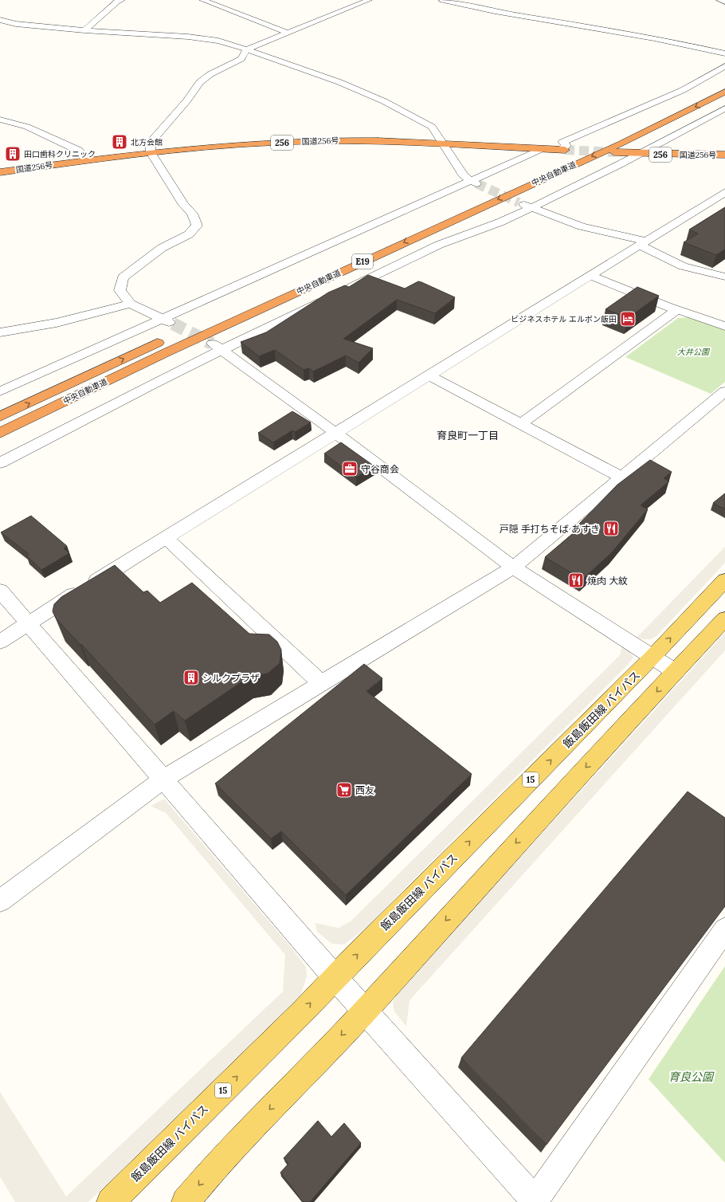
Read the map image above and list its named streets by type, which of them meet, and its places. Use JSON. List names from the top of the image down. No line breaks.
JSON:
{"streets":{"highway":["国道256号","256","中央自動車道","E19"],"main road":["飯島飯田線 バイパス","15"]},"districts":["育良町一丁目"],"parks":["大井公園","育良公園"],"places":{"building":["北方会館","田口歯科クリニック","シルクプラザ"],"hotel":["ビジネスホテル エルボン飯田"],"office":["守谷商会"],"restaurant":["戸隠 手打ちそば あすき","焼肉 大紋"],"supermarket":["西友"]}}
